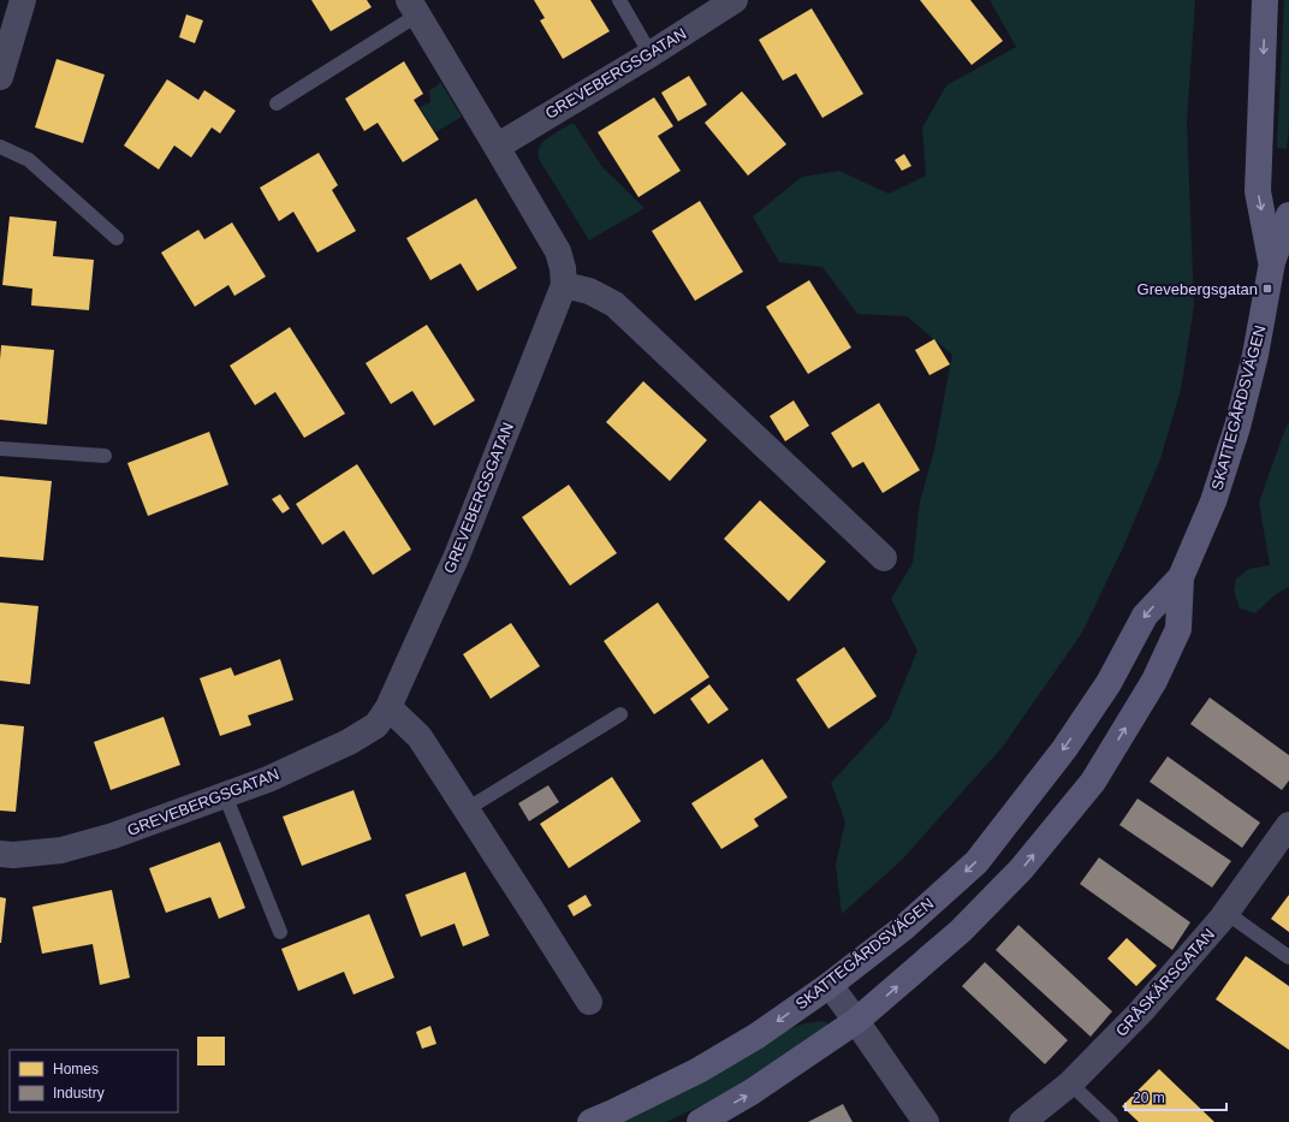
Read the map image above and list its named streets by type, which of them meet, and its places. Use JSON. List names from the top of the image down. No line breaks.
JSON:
{"streets":{"street":["GREVEBERGSGATAN","SKATTEGÅRDSVÄGEN","GRÅSKÄRSGATAN"]},"places":{"transit":["Grevebergsgatan"]},"legend":["Homes","Industry"],"scale_bar":"20 m"}
